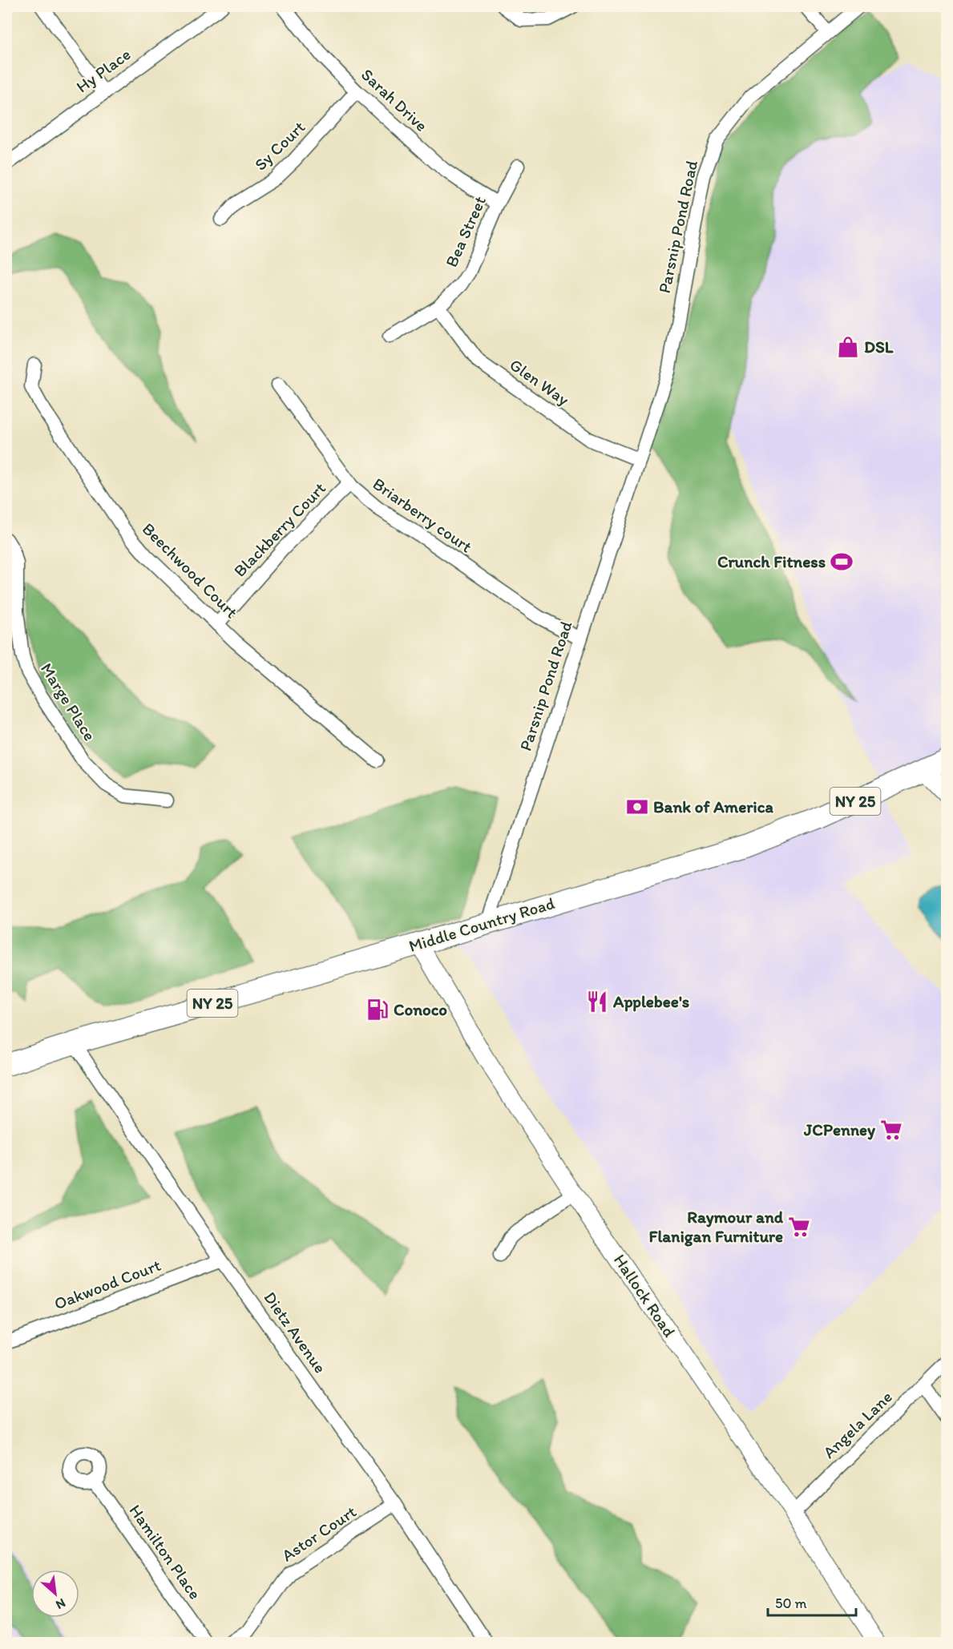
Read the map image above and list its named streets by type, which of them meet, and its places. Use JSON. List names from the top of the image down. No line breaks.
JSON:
{"streets":{"main road":["NY 25","Middle Country Road"],"street":["Hy Place","Sarah Drive","Sy Court","Parsnip Pond Road","Bea Street","Glen Way","Briarberry court","Blackberry Court","Beechwood Court","Marge Place","Oakwood Court","Hallock Road","Dietz Avenue","Angela Lane","Astor Court","Hamilton Place"]},"crossings":[["Sarah Drive","Sy Court"],["Sarah Drive","Bea Street"],["Parsnip Pond Road","Glen Way"],["Parsnip Pond Road","Briarberry court"],["Parsnip Pond Road","Middle Country Road"],["Bea Street","Glen Way"],["Briarberry court","Blackberry Court"],["Blackberry Court","Beechwood Court"],["Middle Country Road","Hallock Road"],["Middle Country Road","Dietz Avenue"],["Oakwood Court","Dietz Avenue"],["Hallock Road","Angela Lane"],["Dietz Avenue","Astor Court"]],"places":{"shop":["DSL"],"sports":["Crunch Fitness"],"bank":["Bank of America"],"restaurant":["Applebee's"],"fuel station":["Conoco"],"supermarket":["JCPenney","Raymour and Flanigan Furniture"]},"scale_bar":"50 m","north":"bottom right"}
